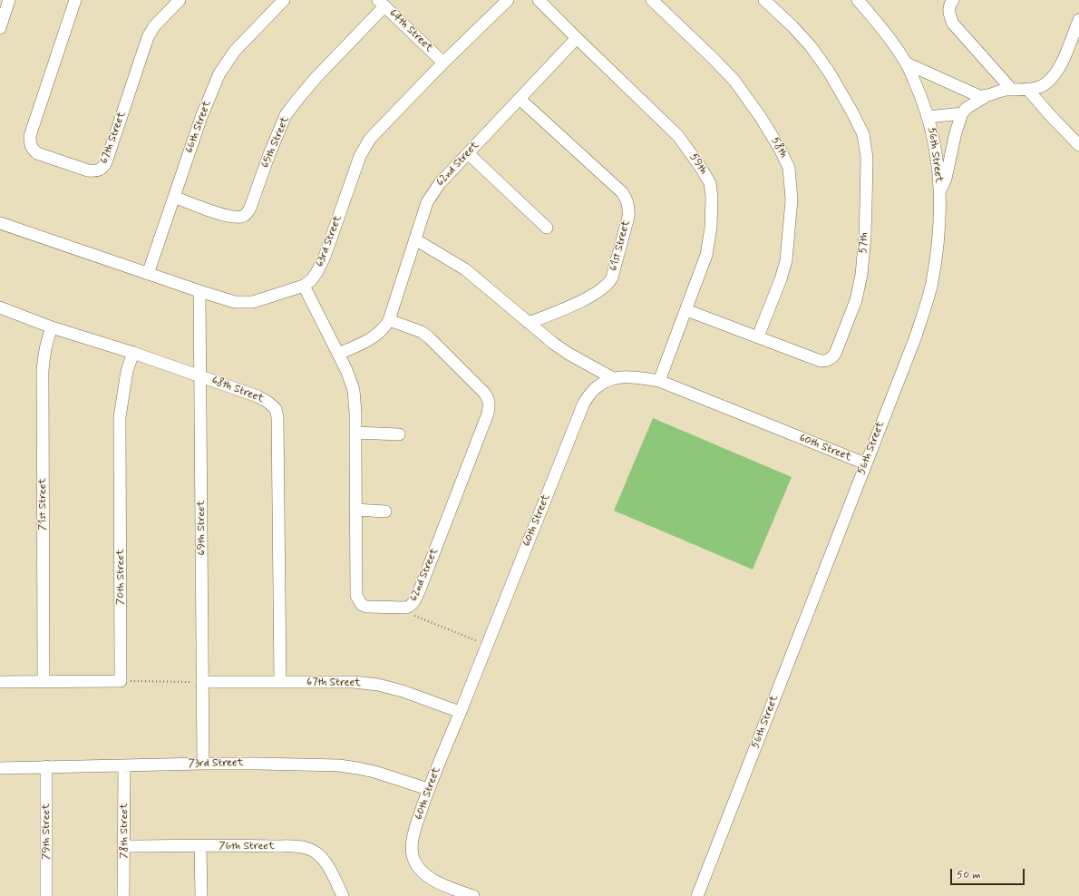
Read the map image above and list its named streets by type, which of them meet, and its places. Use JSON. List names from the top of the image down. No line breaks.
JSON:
{"streets":{"street":["64th Street","66th Street","67th Street","65th Street","58th","56th Street","62nd Street","59th","63rd Street","57th","61st Street","68th Street","60th Street","71st Street","69th Street","70th Street","73rd Street","78th Street","79th Street","76th Street"]},"crossings":[["64th Street","65th Street"],["64th Street","63rd Street"],["66th Street","65th Street"],["66th Street","63rd Street"],["67th Street","68th Street"],["67th Street","60th Street"],["67th Street","69th Street"],["58th","57th"],["56th Street","60th Street"],["62nd Street","59th"],["62nd Street","63rd Street"],["62nd Street","61st Street"],["59th","57th"],["59th","60th Street"],["63rd Street","69th Street"],["68th Street","71st Street"],["68th Street","69th Street"],["68th Street","70th Street"],["60th Street","73rd Street"],["69th Street","73rd Street"],["73rd Street","78th Street"],["73rd Street","79th Street"],["78th Street","76th Street"]],"scale_bar":"50 m"}
